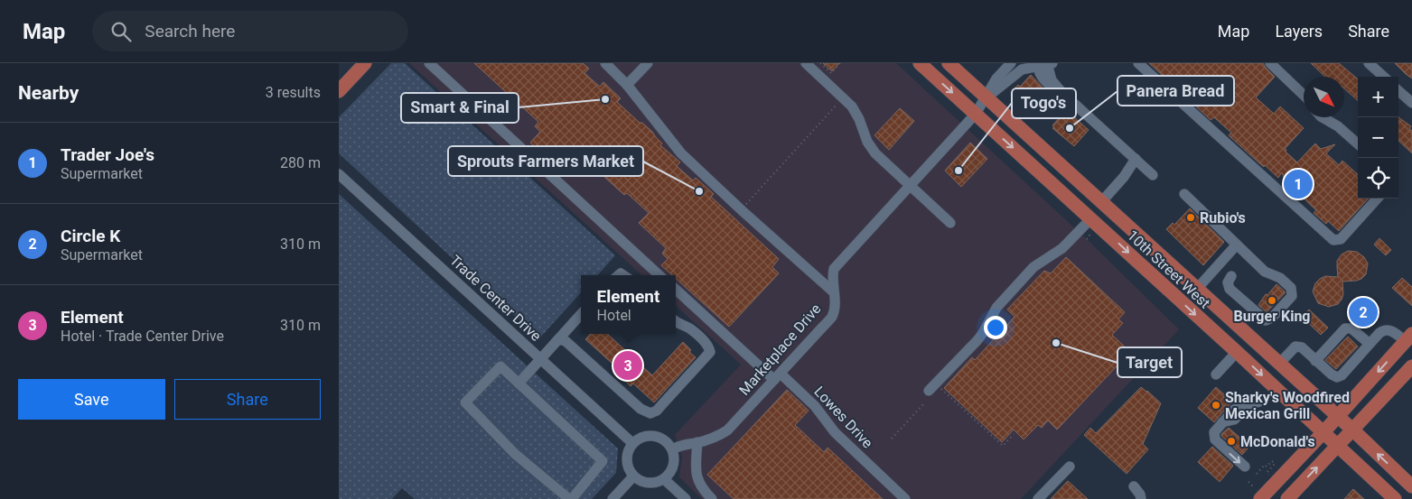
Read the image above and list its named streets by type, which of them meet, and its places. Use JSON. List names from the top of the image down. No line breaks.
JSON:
{"streets":{"main road":["10th Street West"],"street":["Trade Center Drive","Marketplace Drive","Lowes Drive"]},"crossings":[["10th Street West","Marketplace Drive"],["Trade Center Drive","Marketplace Drive"],["Marketplace Drive","Lowes Drive"]],"places":["Smart & Final","Panera Bread","Togo's","Sprouts Farmers Market","Rubio's","Burger King","Target","Sharky's Woodfired Mexican Grill","McDonald's"],"north":"bottom right","page":{"header":"Map","search":"Search here","nav":["Map","Layers","Share"],"heading":["Nearby","3 results"],"map_buttons":["+","−"],"list":[{"mark":"1","name":"Trader Joe's","note":"Supermarket","value":"280 m"},{"mark":"2","name":"Circle K","note":"Supermarket","value":"310 m"},{"mark":"3","name":"Element","note":"Hotel · Trade Center Drive","value":"310 m"}],"pins":["1","2","3"],"popup":["Element","Hotel"],"buttons":["Save","Share"]}}
